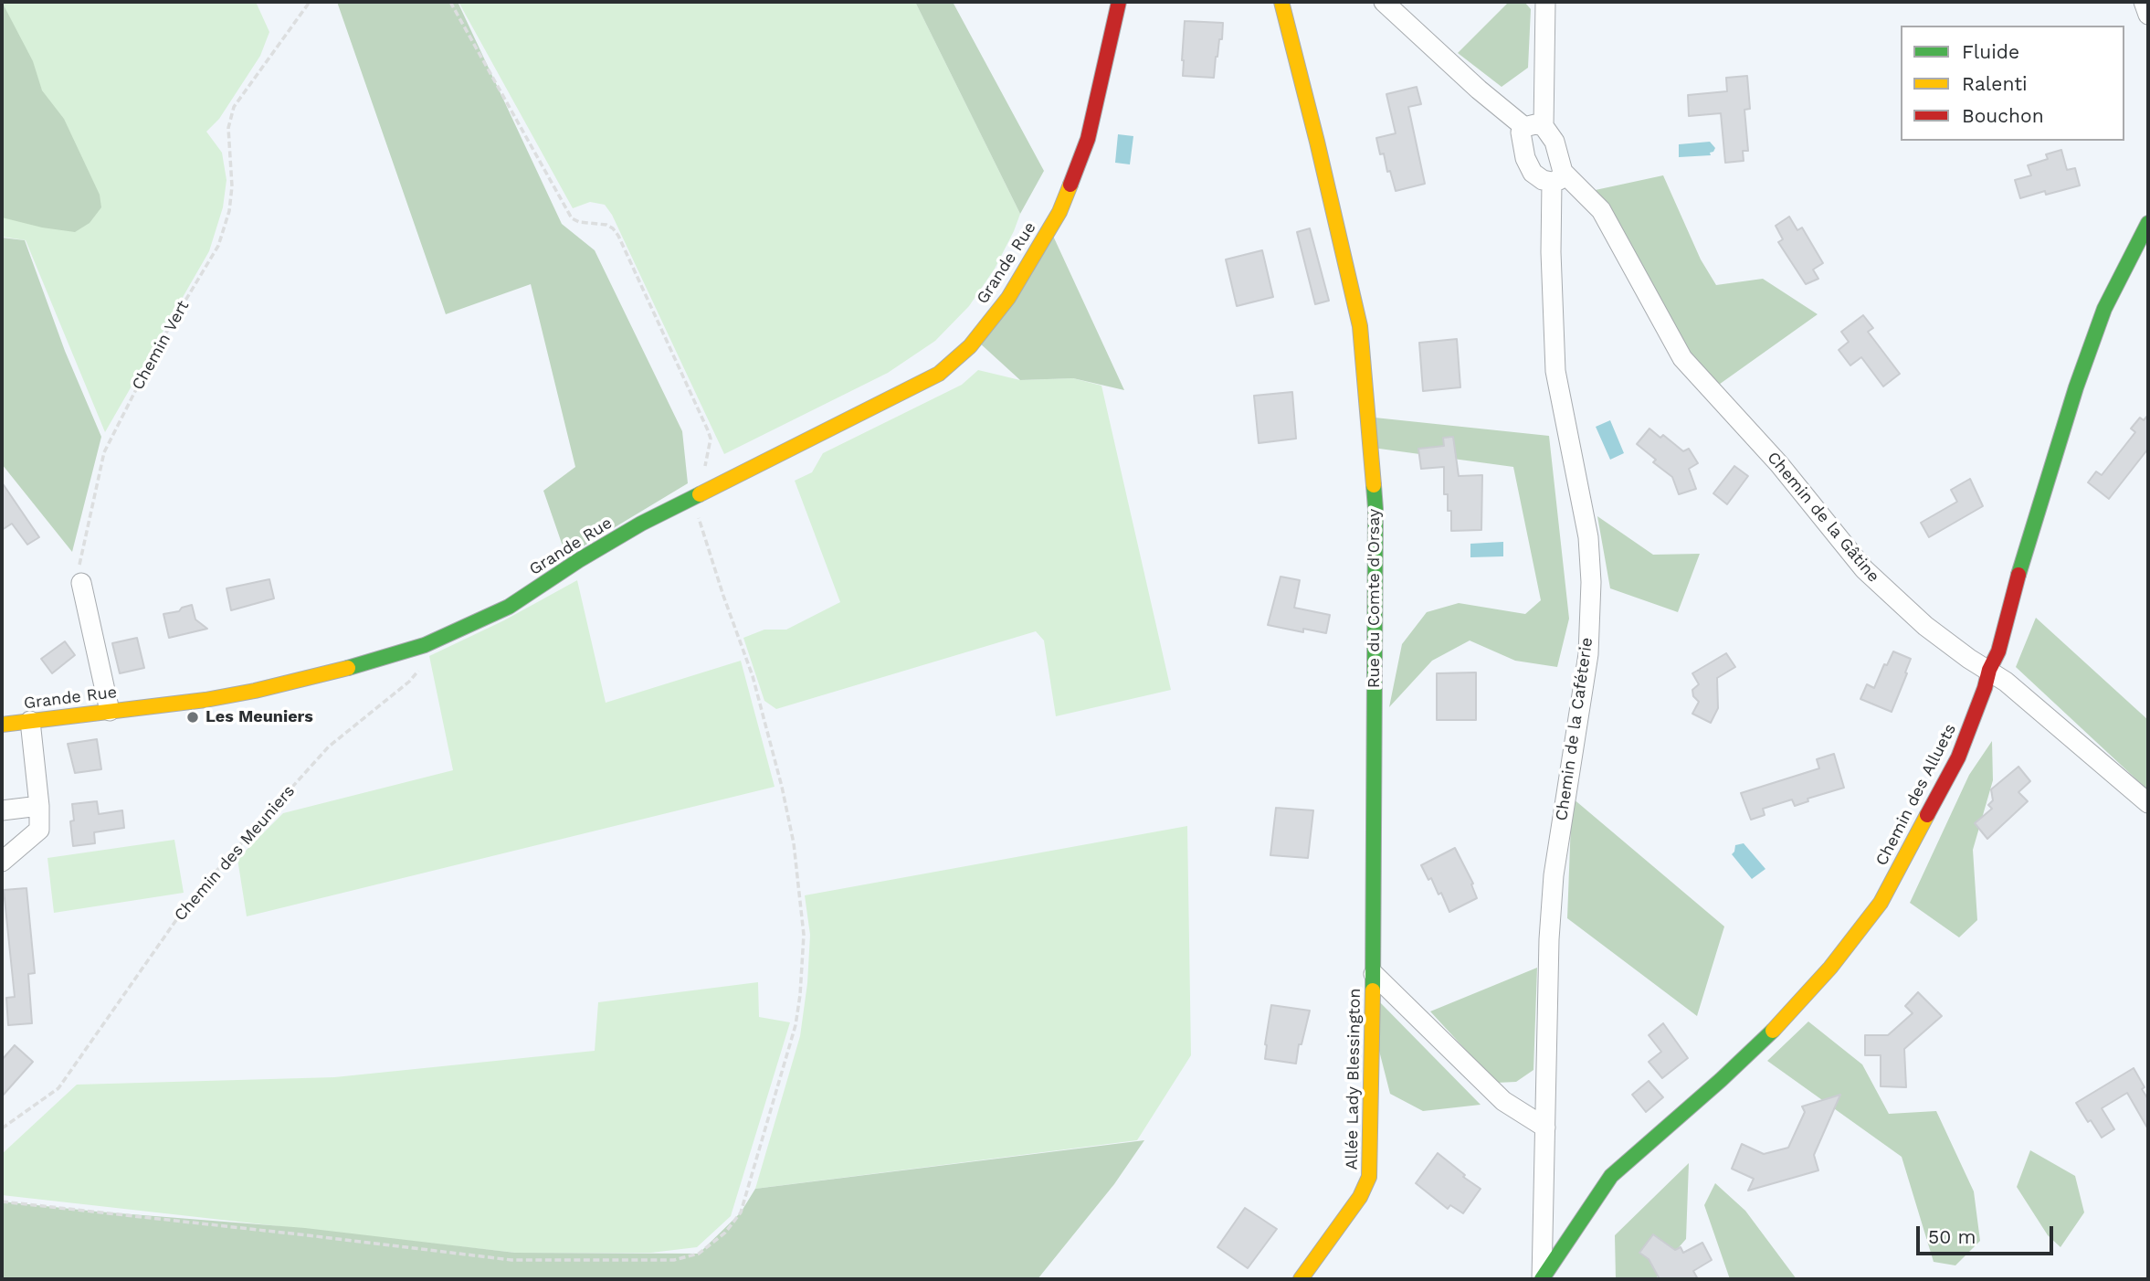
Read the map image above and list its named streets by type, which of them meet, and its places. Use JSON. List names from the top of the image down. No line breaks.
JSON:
{"streets":{"street":["Grande Rue","Chemin de la Gâtine","Rue du Comte d'Orsay","Chemin de la Caféterie","Chemin des Alluets","Allée Lady Blessington"],"path":["Chemin Vert","Chemin des Meuniers"]},"crossings":[["Grande Rue","Chemin des Meuniers"],["Chemin de la Gâtine","Chemin de la Caféterie"],["Chemin de la Gâtine","Chemin des Alluets"],["Rue du Comte d'Orsay","Allée Lady Blessington"],["Chemin de la Caféterie","Chemin des Alluets"]],"places":["Les Meuniers"],"legend":["Fluide","Ralenti","Bouchon"],"scale_bar":"50 m"}
